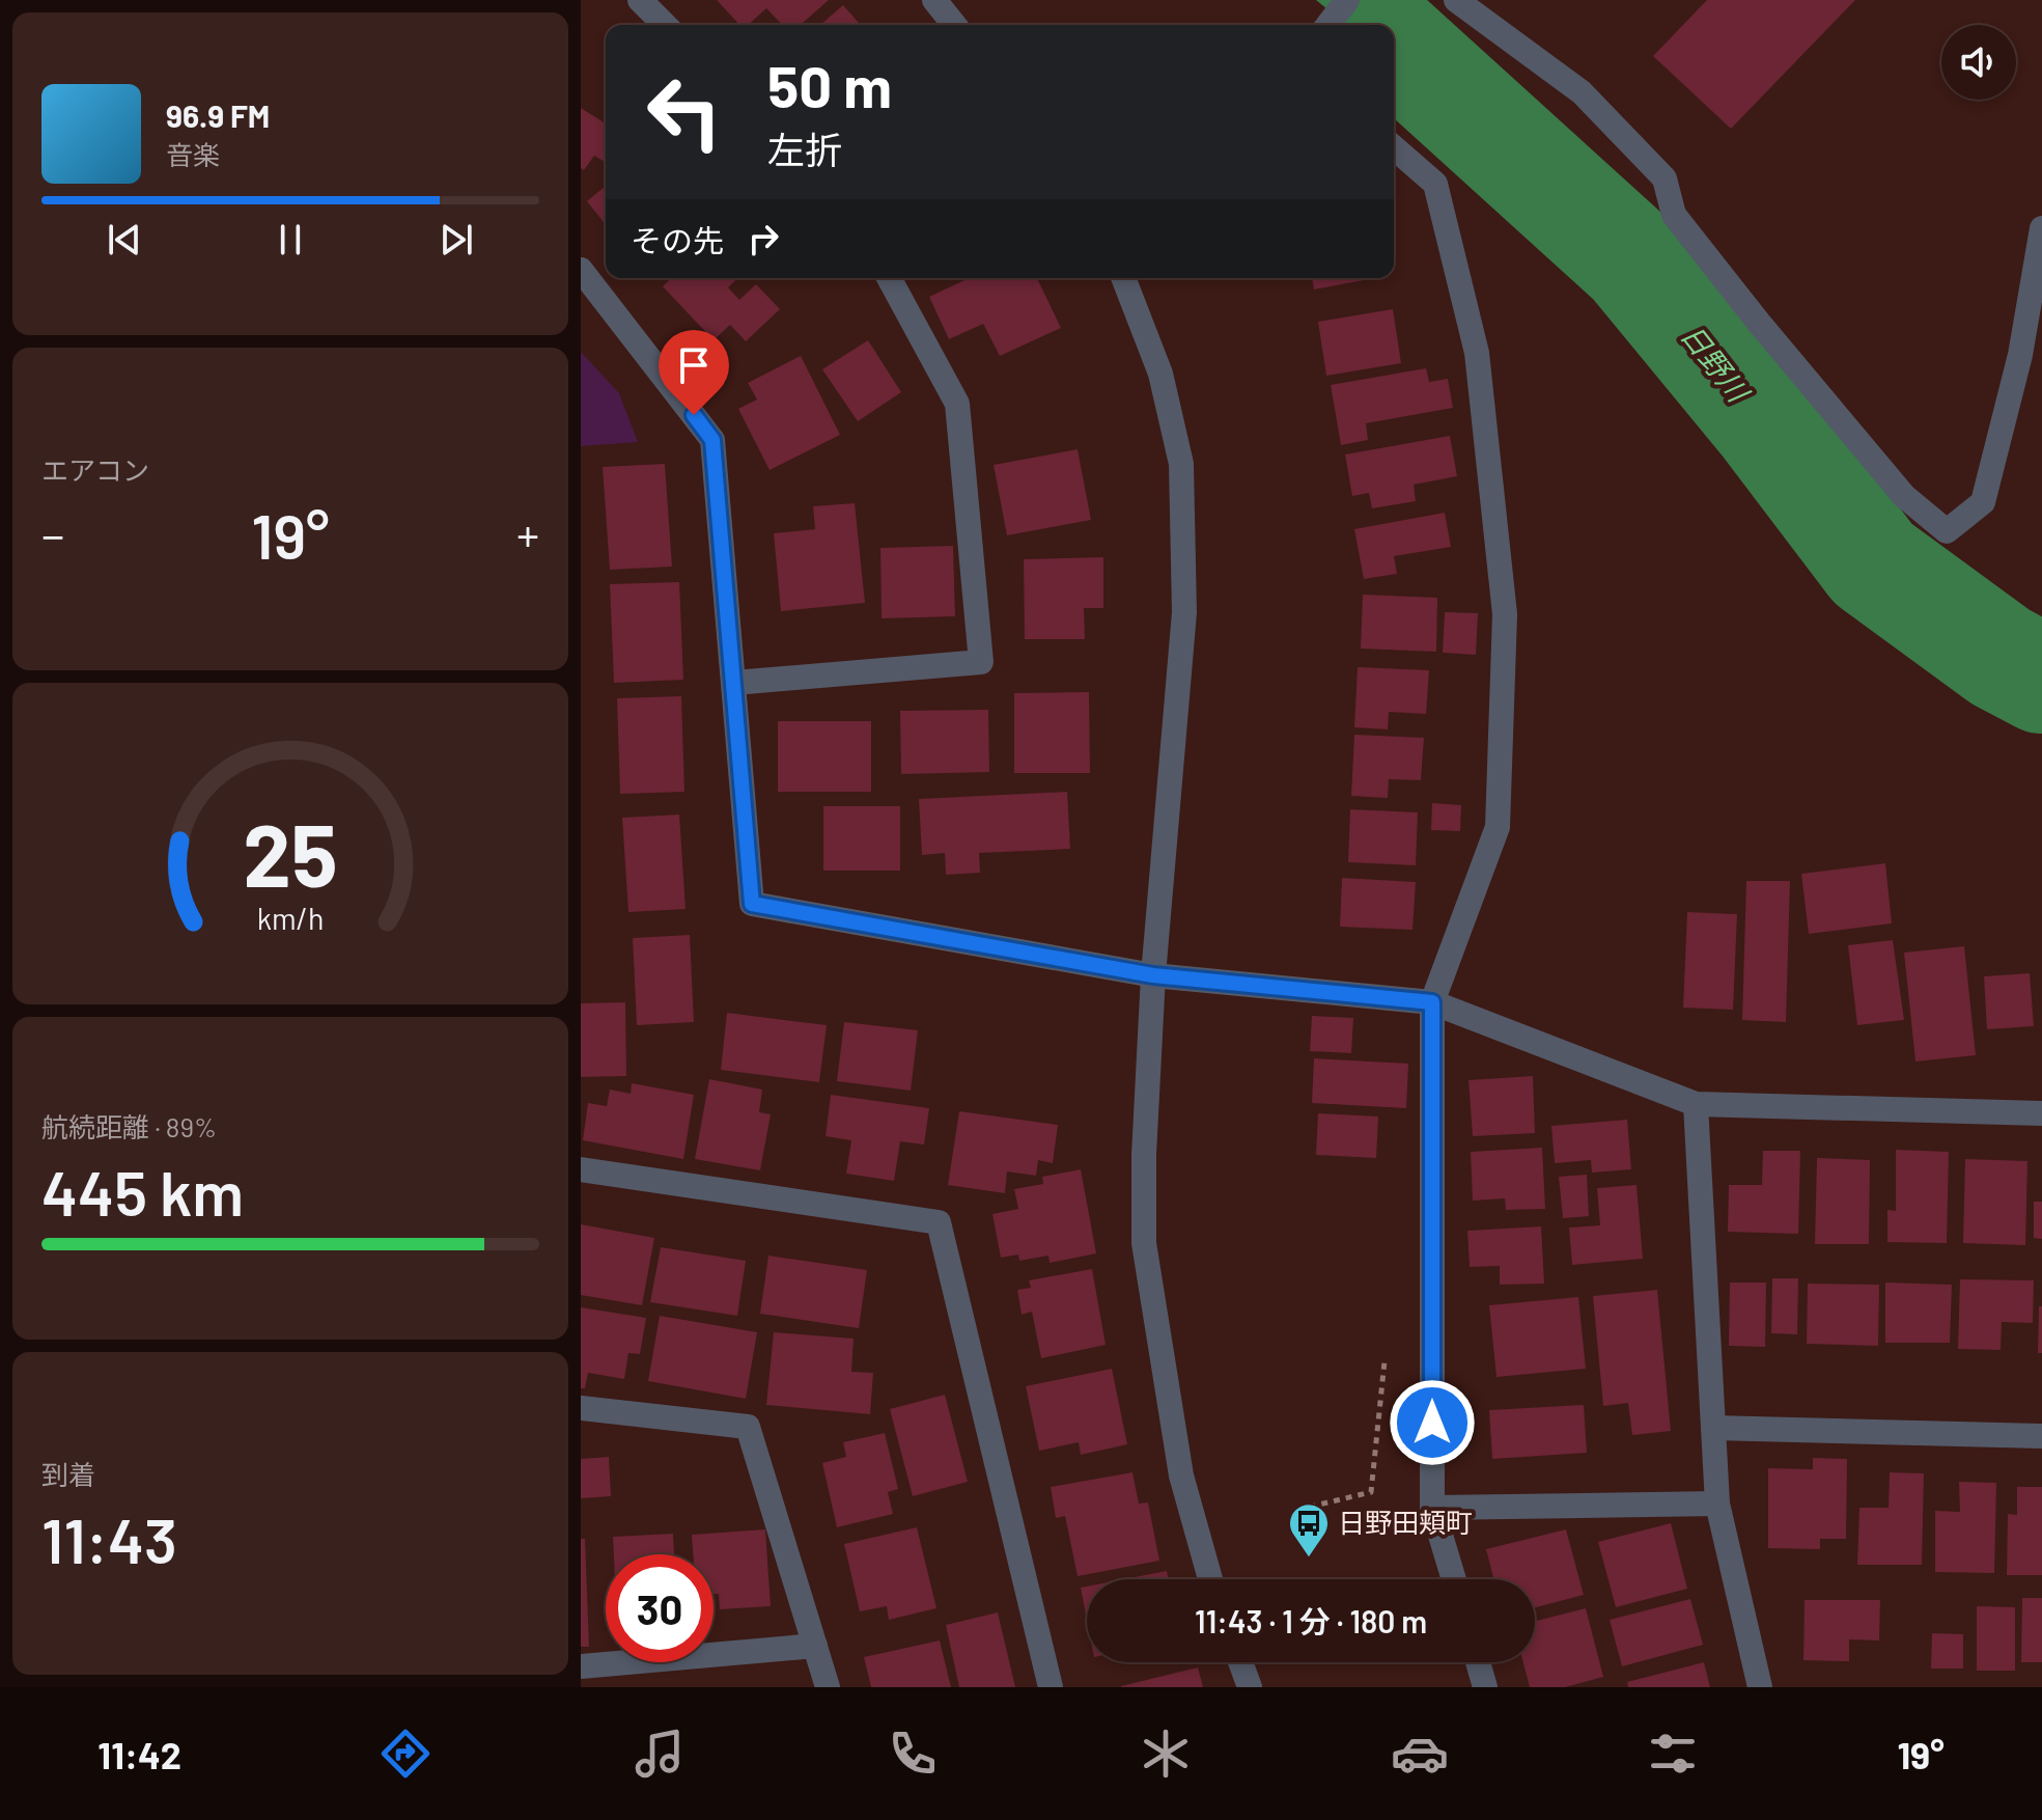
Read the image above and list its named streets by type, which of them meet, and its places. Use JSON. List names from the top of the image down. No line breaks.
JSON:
{"water":["日野川"],"places":{"bus stop":["日野田頬町"]},"page":{"turn":["50 m","左折"],"song":["96.9 FM","音楽"],"then":"その先","tile":["エアコン",["航続距離 · 89%","445 km"],["到着","11:43"]],"heat":["−","19°","+"],"limit":"30","trip":"11:43 · 1 分 · 180 m","tabs":["11:42","19°"],"gauge":["25","km/h"]}}
